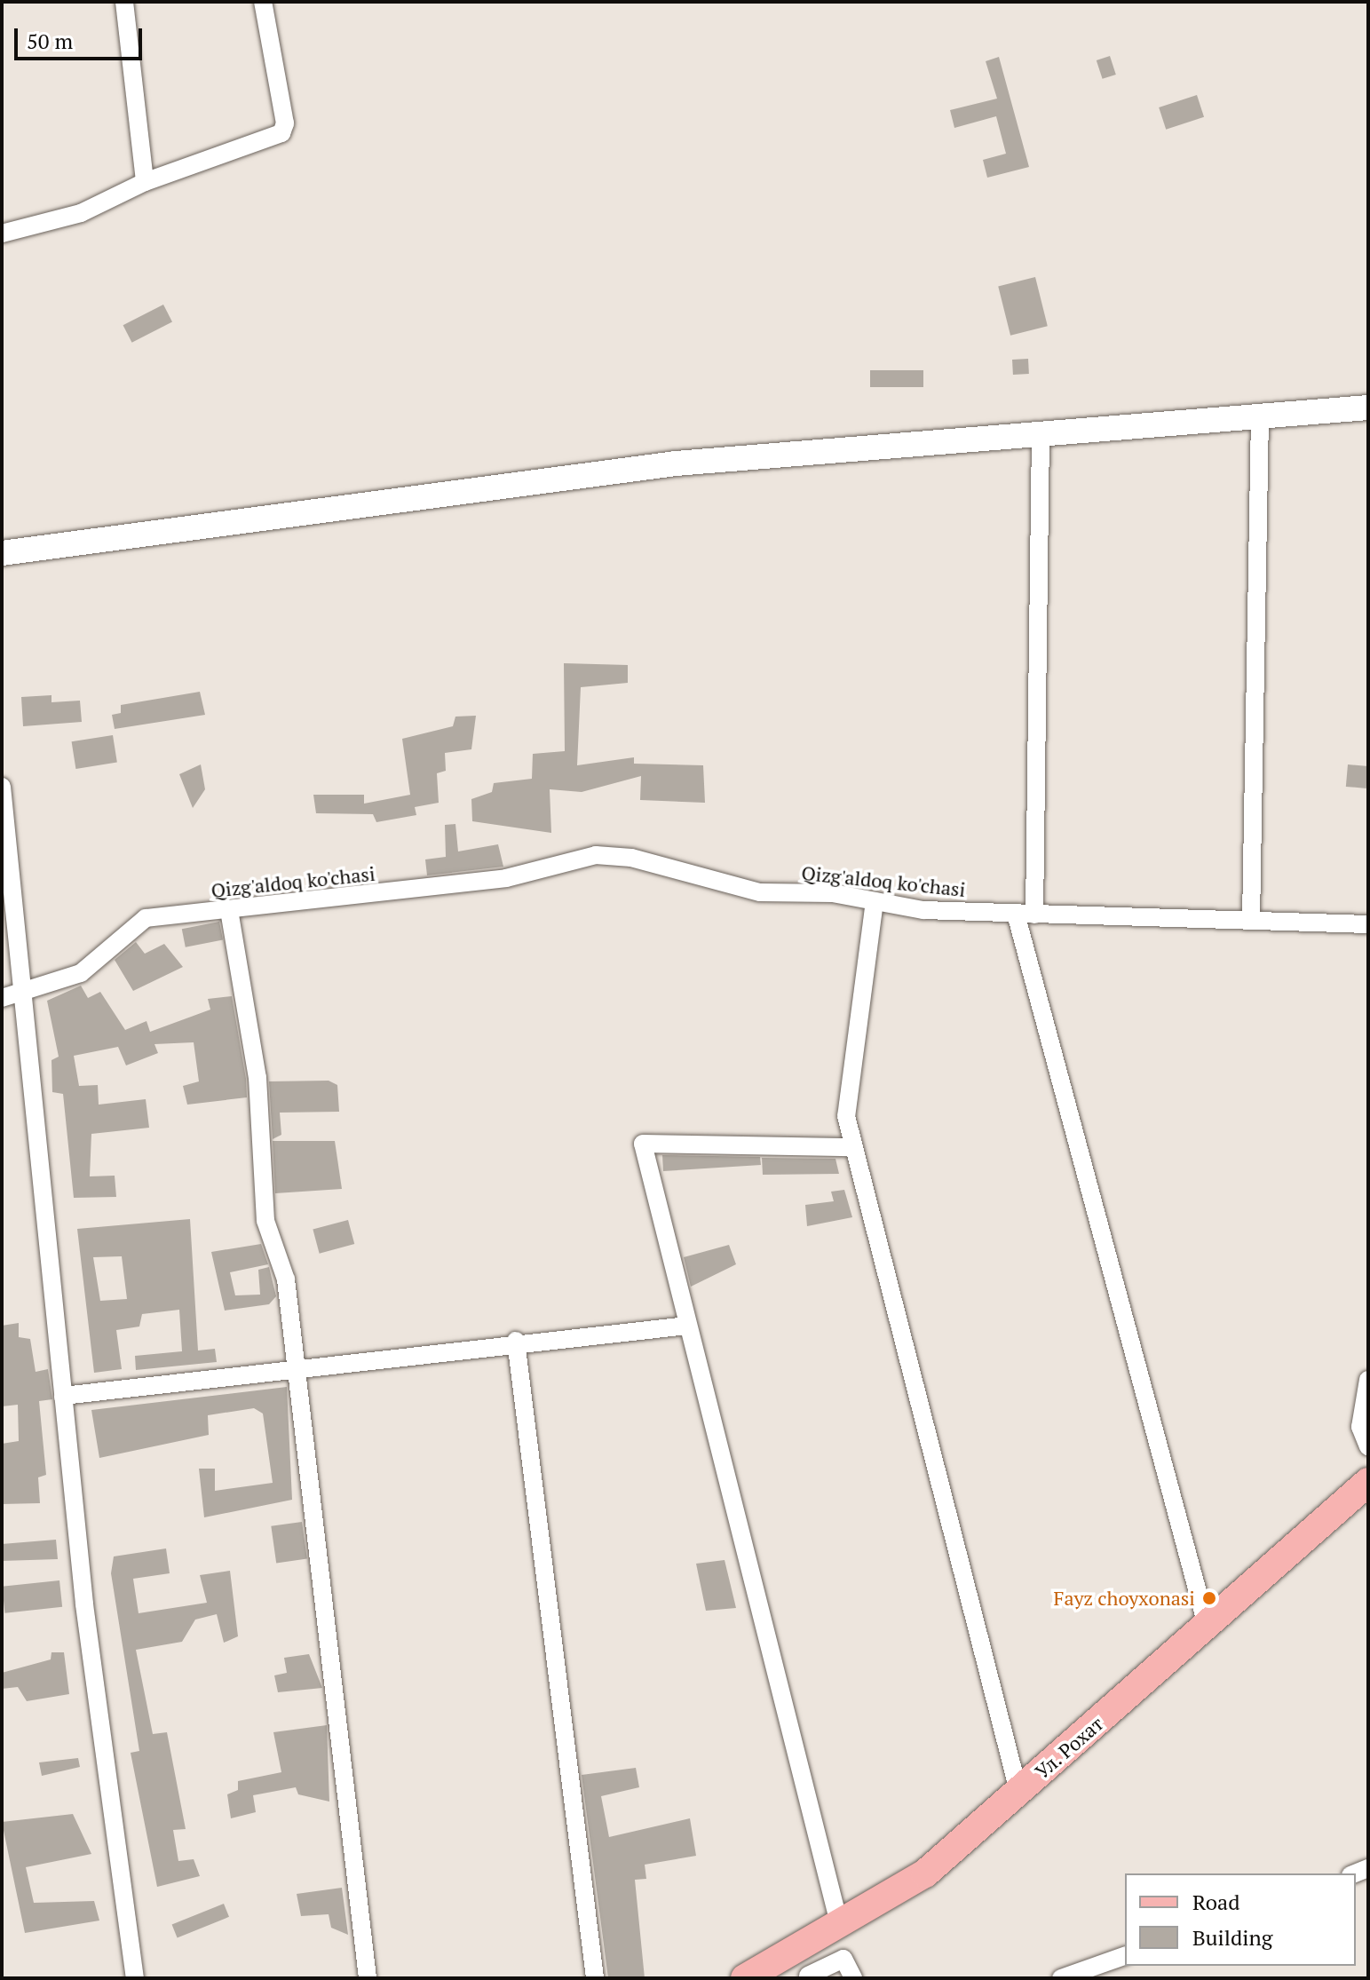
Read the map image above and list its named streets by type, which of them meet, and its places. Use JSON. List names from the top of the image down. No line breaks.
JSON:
{"streets":{"main road":["Ул. Рохат"],"street":["Qizg'aldoq ko'chasi"]},"places":["Fayz choyxonasi"],"legend":["Road","Building"],"scale_bar":"50 m"}
